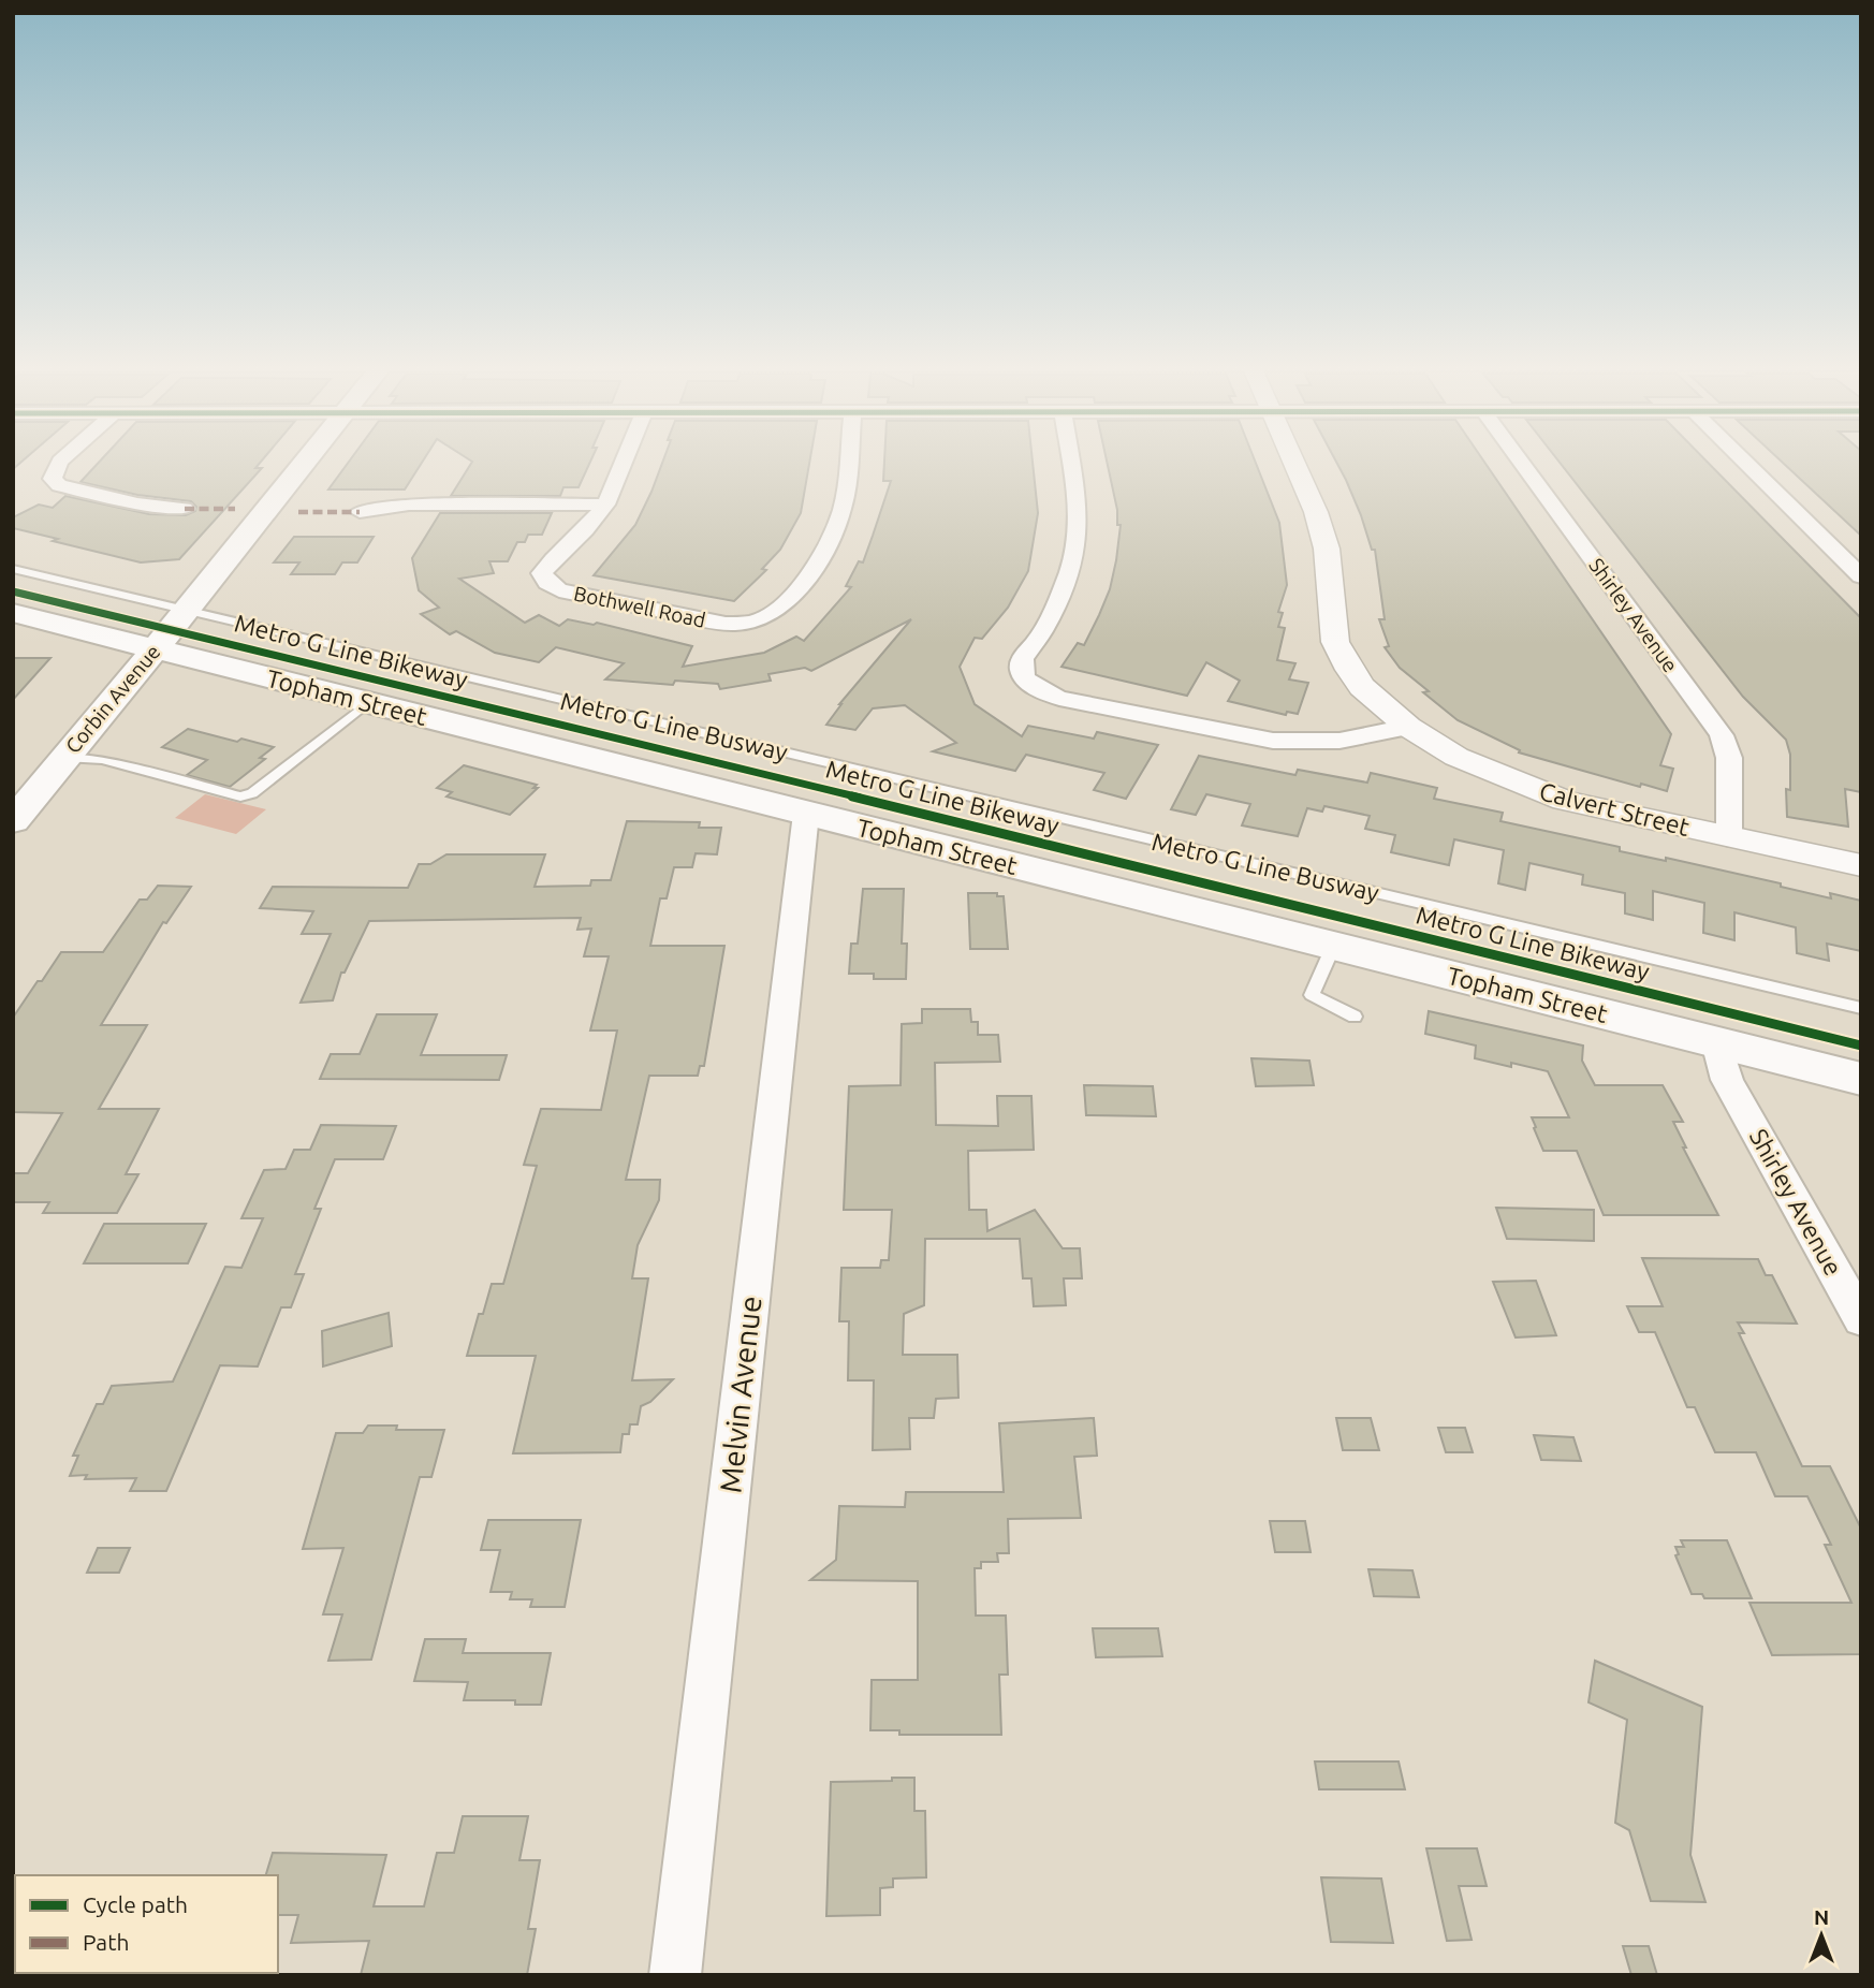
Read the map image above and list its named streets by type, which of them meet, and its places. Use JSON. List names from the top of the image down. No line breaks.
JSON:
{"streets":{"main road":["Topham Street","Corbin Avenue"],"street":["Bothwell Road","Shirley Avenue","Calvert Street","Melvin Avenue"],"lane":["Metro G Line Busway"],"cycle path":["Metro G Line Bikeway"]},"crossings":[["Shirley Avenue","Topham Street"],["Shirley Avenue","Calvert Street"],["Topham Street","Corbin Avenue"],["Topham Street","Melvin Avenue"],["Corbin Avenue","Metro G Line Busway"]],"legend":["Cycle path","Path"],"north":"top"}
